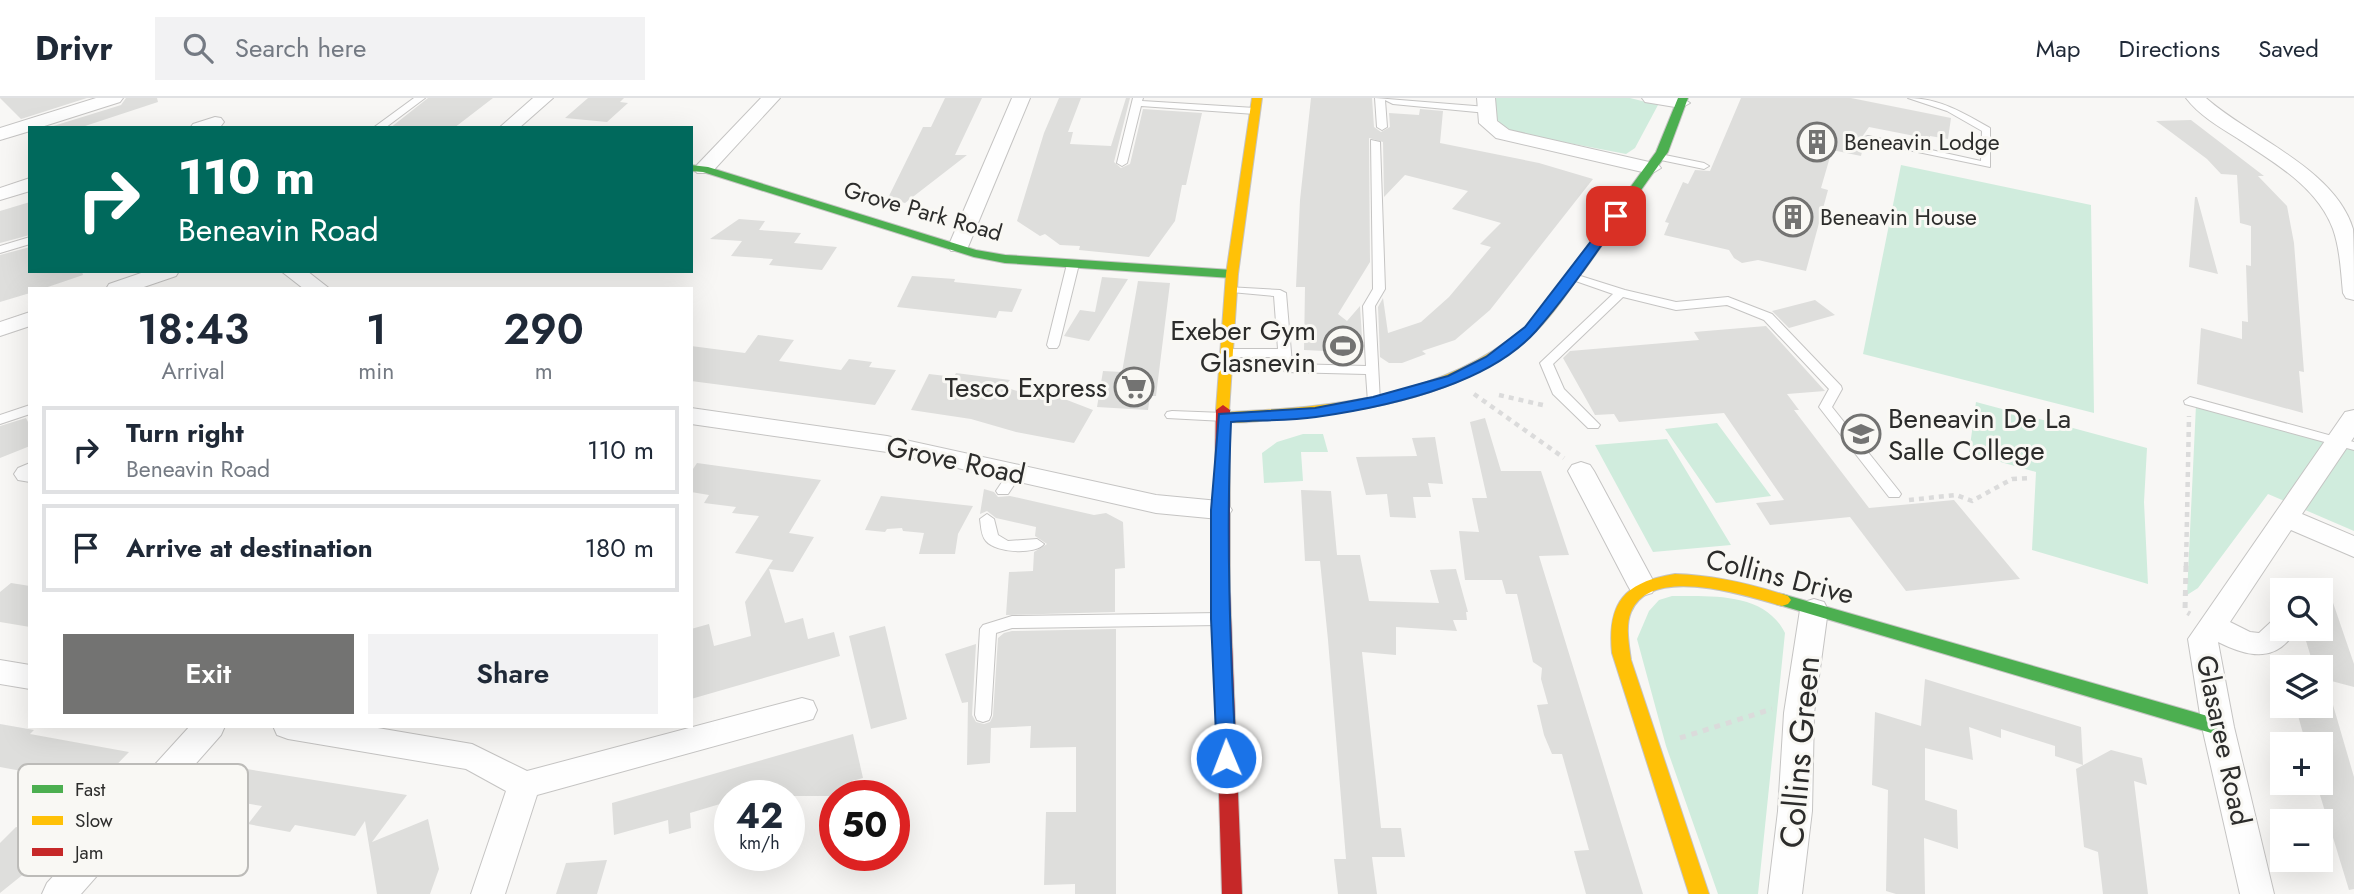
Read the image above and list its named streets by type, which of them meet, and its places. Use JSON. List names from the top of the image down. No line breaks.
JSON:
{"streets":{"street":["Grove Park Road","Grove Road","Collins Drive","Glasaree Road","Collins Green"]},"crossings":[["Collins Drive","Glasaree Road"],["Collins Drive","Collins Green"]],"places":{"building":["Beneavin Lodge","Beneavin House"],"sports":["Exeber Gym Glasnevin"],"supermarket":["Tesco Express"],"school or university":["Beneavin De La Salle College"]},"legend":["Fast","Slow","Jam"],"page":{"header":"Drivr","search":"Search here","nav":["Map","Directions","Saved"],"turn":["110 m","Beneavin Road"],"eta":["18:43","Arrival","1","min","290","m"],"list":[{"name":"Turn right","note":"Beneavin Road","value":"110 m"},{"name":"Arrive at destination","value":"180 m"}],"map_buttons":["+","−"],"buttons":["Exit","Share"],"speed":"42 km/h","limit":"50"}}
